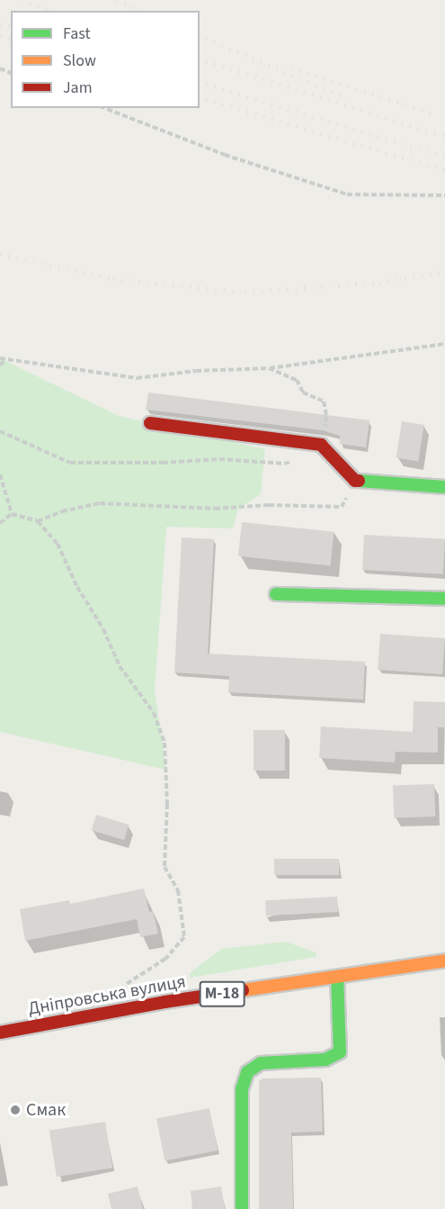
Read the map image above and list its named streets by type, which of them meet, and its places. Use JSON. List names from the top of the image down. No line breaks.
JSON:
{"streets":{"main road":["М-18","Дніпровська вулиця"]},"places":["Смак"],"legend":["Fast","Slow","Jam"]}
